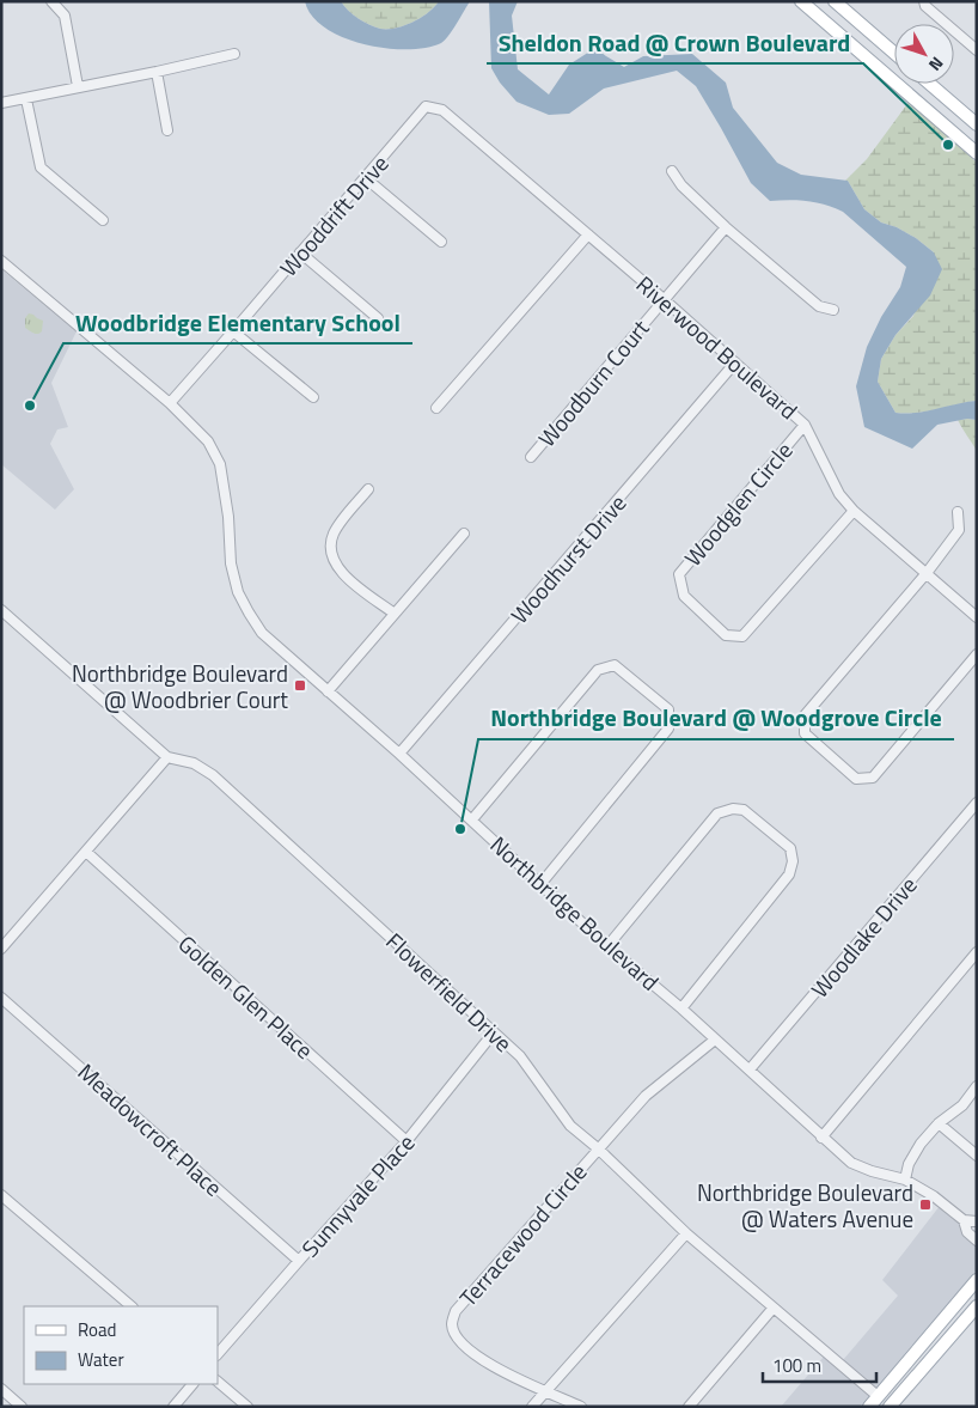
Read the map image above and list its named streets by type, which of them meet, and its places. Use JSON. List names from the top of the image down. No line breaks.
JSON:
{"streets":{"street":["Wooddrift Drive","Riverwood Boulevard","Woodburn Court","Woodglen Circle","Woodhurst Drive","Northbridge Boulevard","Woodlake Drive","Flowerfield Drive","Golden Glen Place","Meadowcroft Place","Sunnyvale Place","Terracewood Circle"]},"crossings":[["Wooddrift Drive","Riverwood Boulevard"],["Wooddrift Drive","Northbridge Boulevard"],["Riverwood Boulevard","Woodburn Court"],["Riverwood Boulevard","Woodglen Circle"],["Riverwood Boulevard","Woodhurst Drive"],["Woodhurst Drive","Northbridge Boulevard"],["Northbridge Boulevard","Woodlake Drive"],["Northbridge Boulevard","Terracewood Circle"],["Flowerfield Drive","Sunnyvale Place"],["Flowerfield Drive","Terracewood Circle"],["Golden Glen Place","Sunnyvale Place"],["Meadowcroft Place","Sunnyvale Place"]],"places":{"other":["Sheldon Road @ Crown Boulevard","Woodbridge Elementary School","Northbridge Boulevard @ Woodgrove Circle"],"transit":["Northbridge Boulevard @ Woodbrier Court","Northbridge Boulevard @ Waters Avenue"]},"legend":["Road","Water"],"scale_bar":"100 m","north":"bottom right"}
